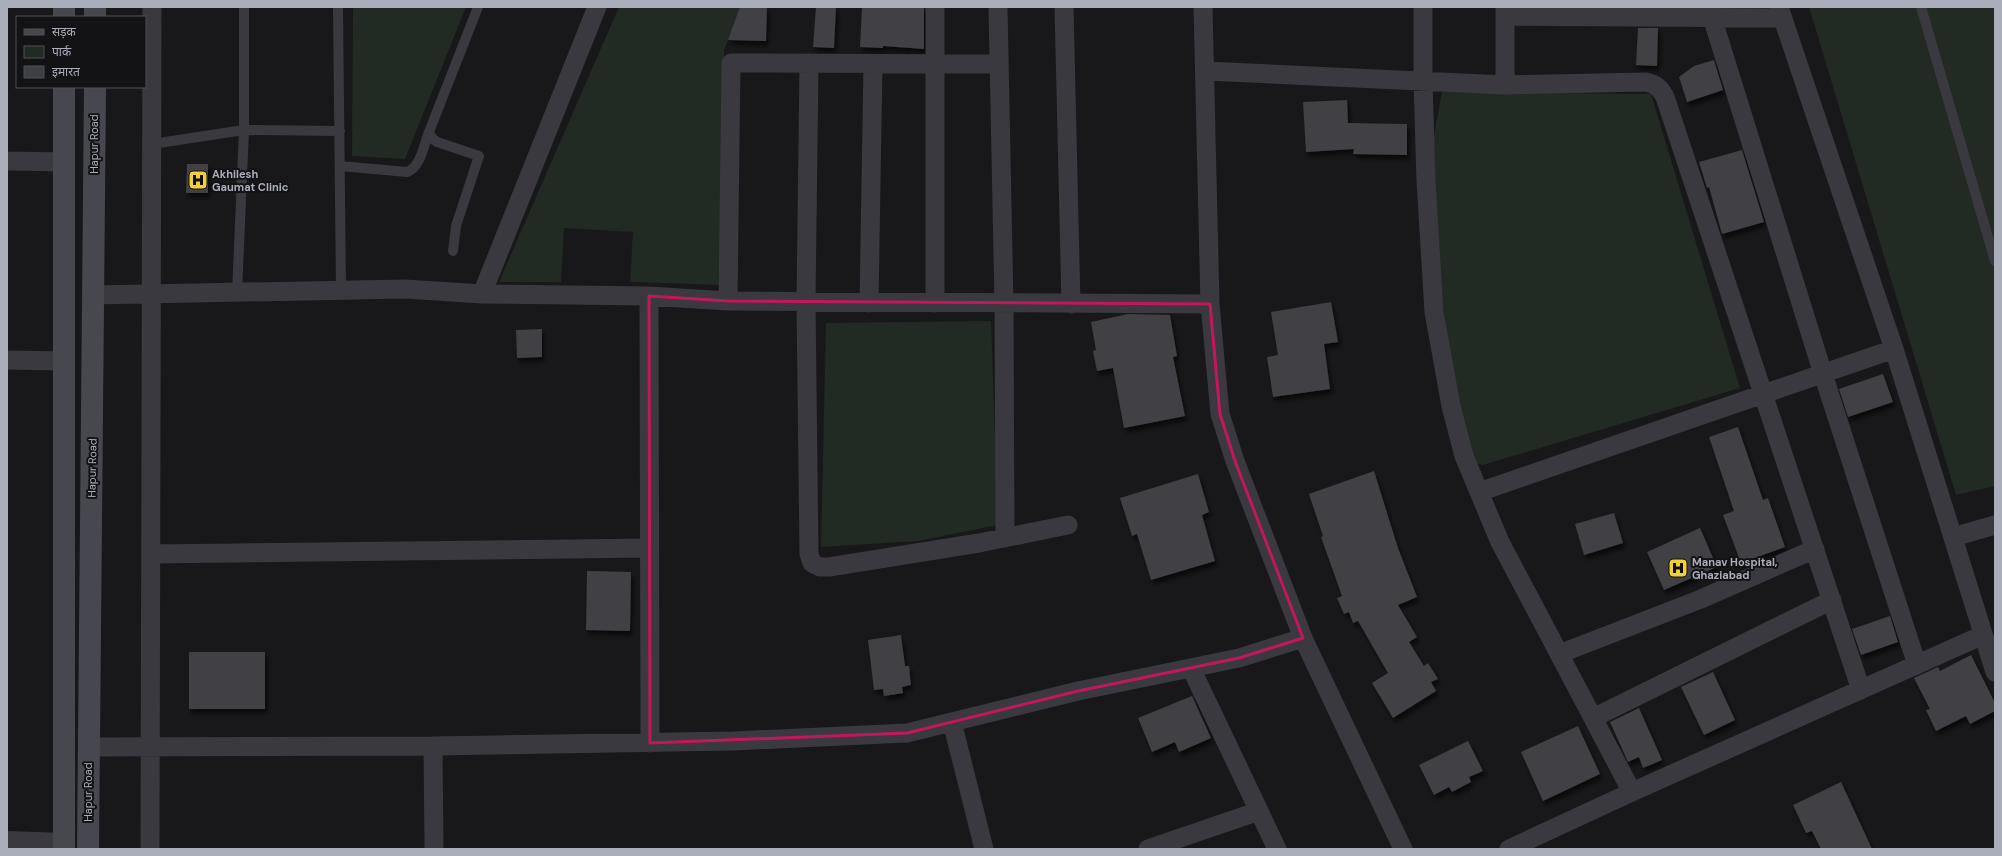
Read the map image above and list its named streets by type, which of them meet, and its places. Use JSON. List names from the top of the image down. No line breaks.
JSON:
{"streets":{"main road":["Hapur Road"]},"places":{"hospital":["Akhilesh Gaumat Clinic","Manav Hospital, Ghaziabad"]},"legend":["सड़क","पार्क","इमारत"]}
